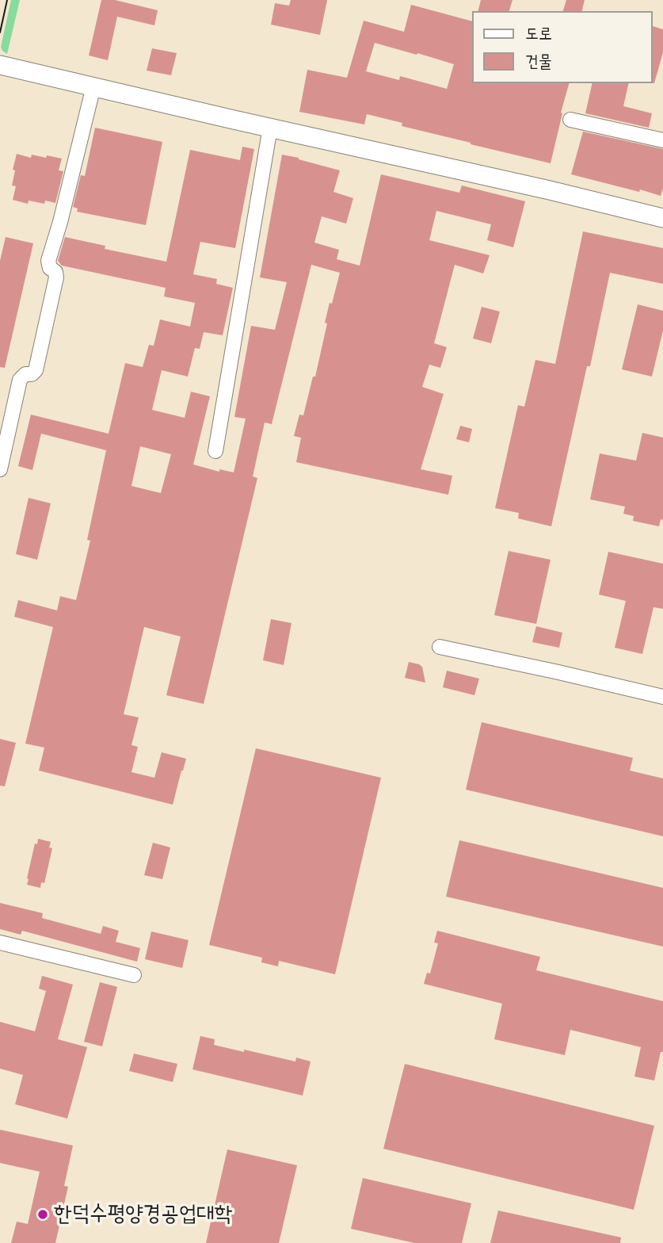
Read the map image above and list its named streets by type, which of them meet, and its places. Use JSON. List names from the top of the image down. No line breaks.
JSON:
{"places":["한덕수평양경공업대학"],"legend":["도로","건물"]}
